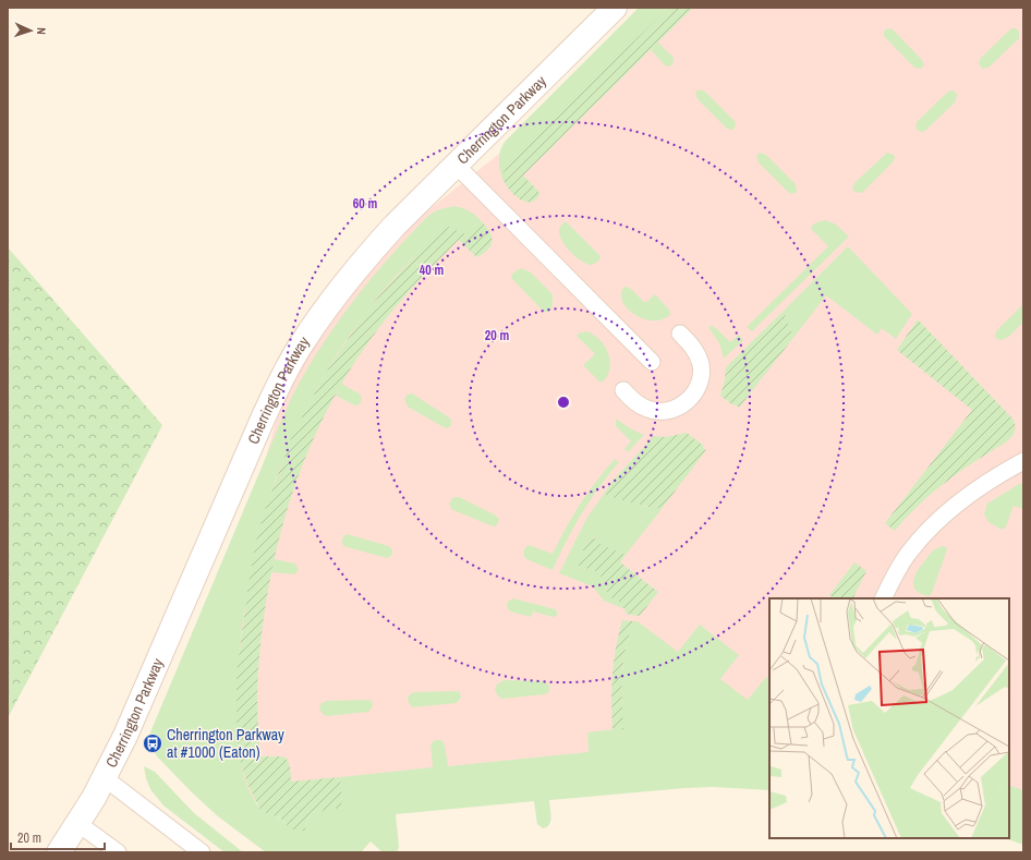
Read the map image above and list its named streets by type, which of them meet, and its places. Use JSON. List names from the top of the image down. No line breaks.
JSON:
{"streets":{"street":["Cherrington Parkway"]},"places":{"bus stop":["Cherrington Parkway at #1000 (Eaton)"]},"scale_bar":"20 m","north":"right","rings":["60 m","40 m","20 m"]}
